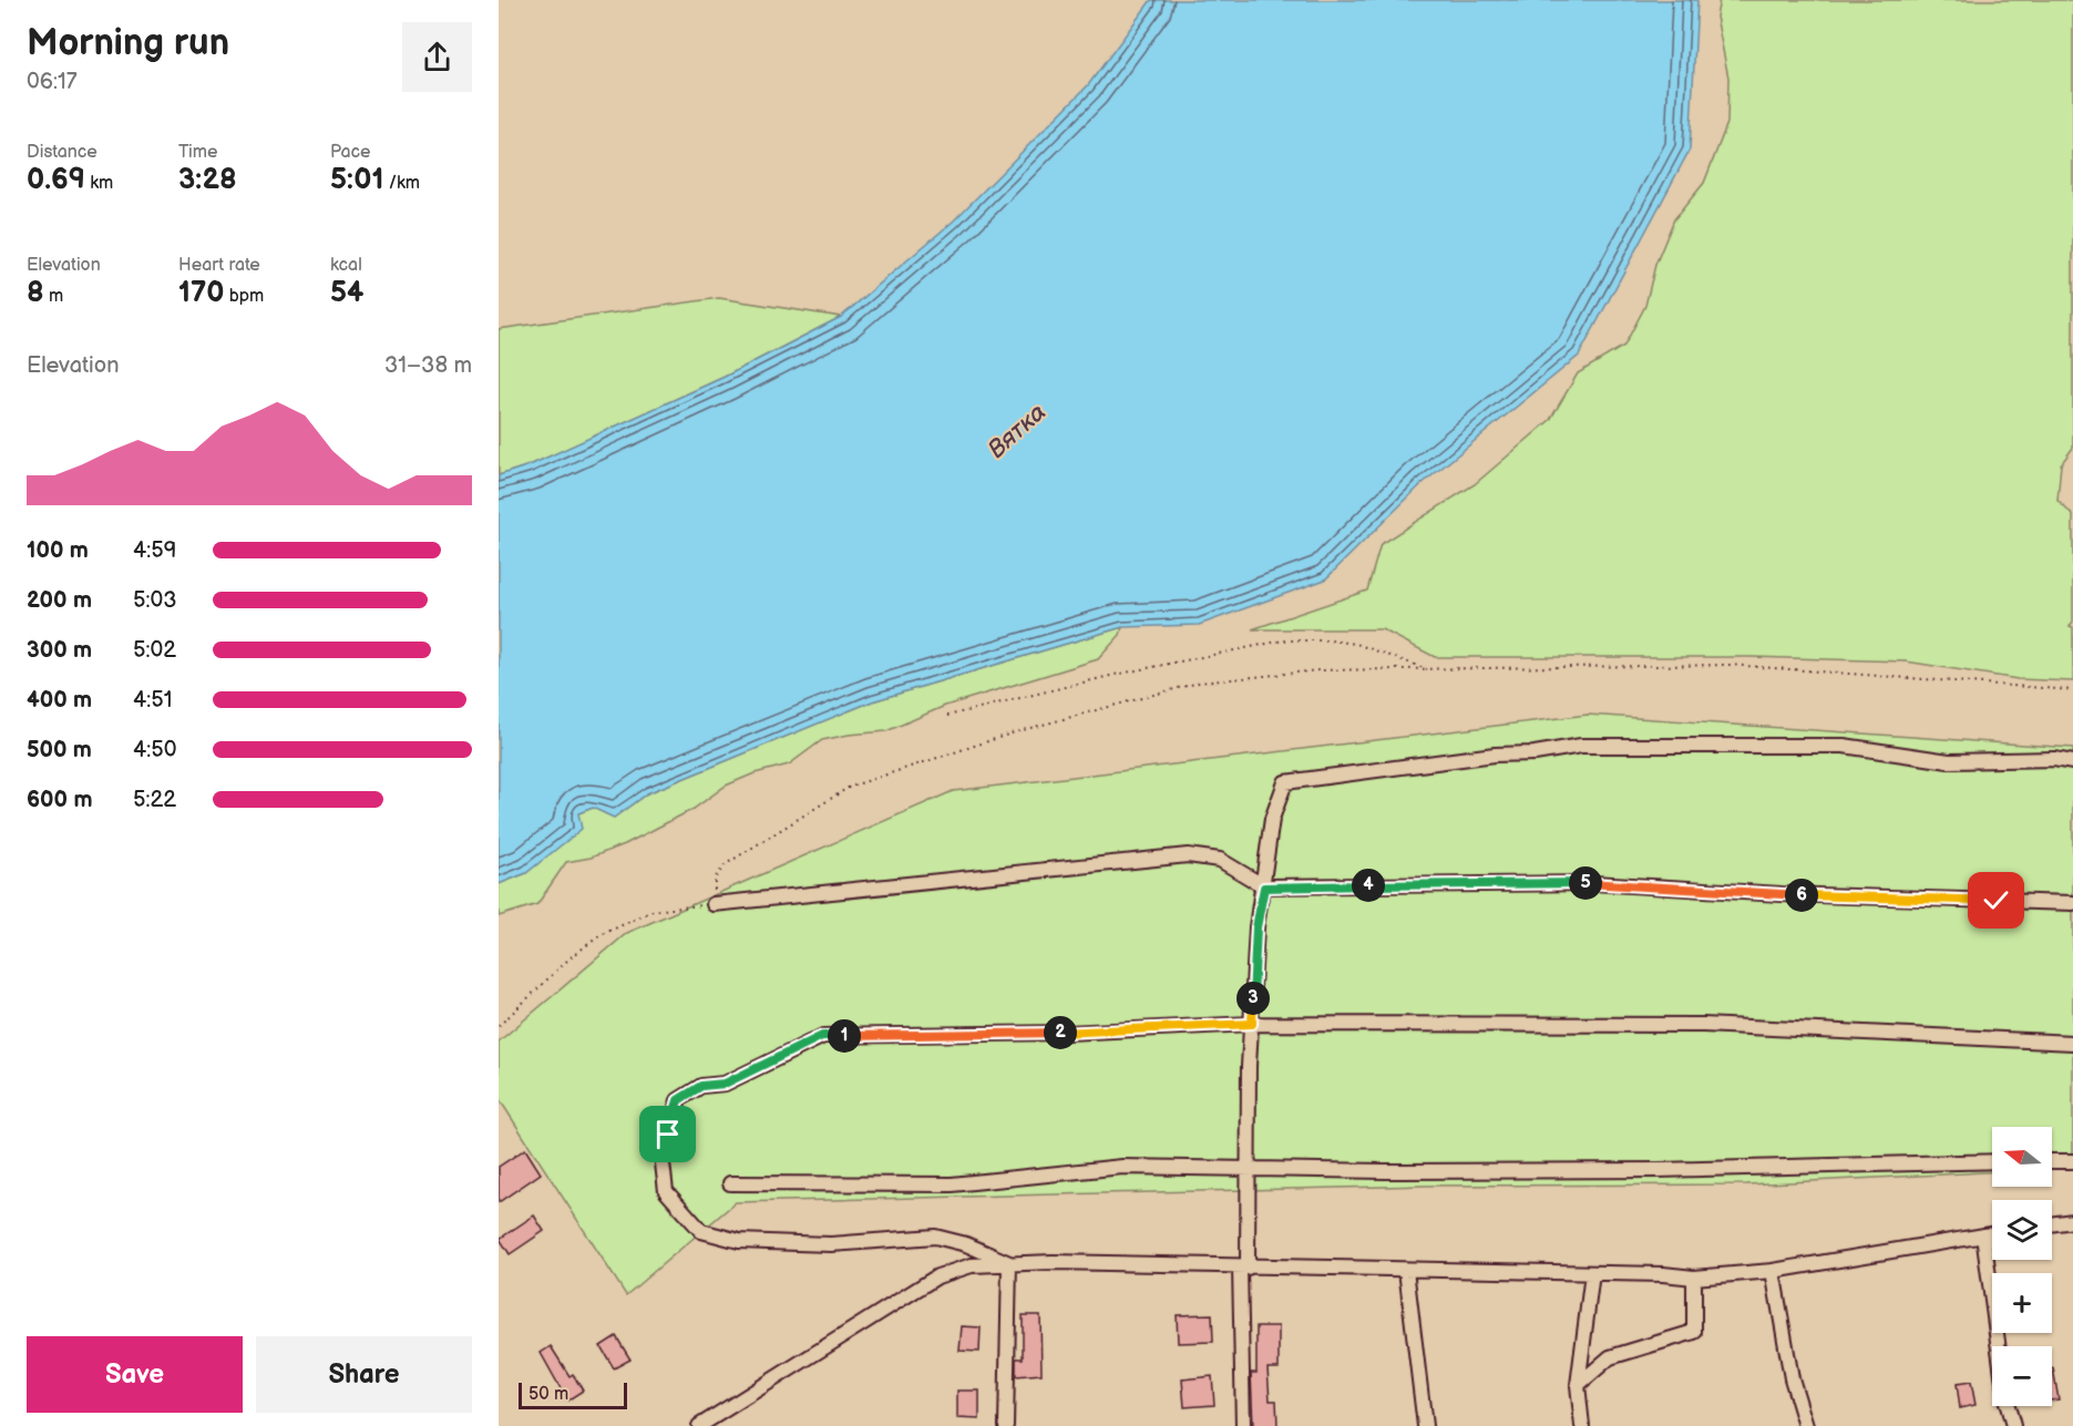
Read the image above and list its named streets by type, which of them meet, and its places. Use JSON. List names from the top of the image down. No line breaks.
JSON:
{"water":["Вятка"],"scale_bar":"50 m","north":"left","page":{"heading":["Morning run","06:17"],"stats":[["Distance","0.69 km"],["Time","3:28"],["Pace","5:01 /km"],["Elevation","8 m"],["Heart rate","170 bpm"],["kcal","54"]],"chart":["Elevation","31–38 m"],"list":[{"name":"100 m","note":"4:59"},{"name":"200 m","note":"5:03"},{"name":"300 m","note":"5:02"},{"name":"400 m","note":"4:51"},{"name":"500 m","note":"4:50"},{"name":"600 m","note":"5:22"}],"pins":["5","4","6","3","2","1"],"map_buttons":["+","−"],"buttons":["Save","Share"],"scale":"50 m"}}
